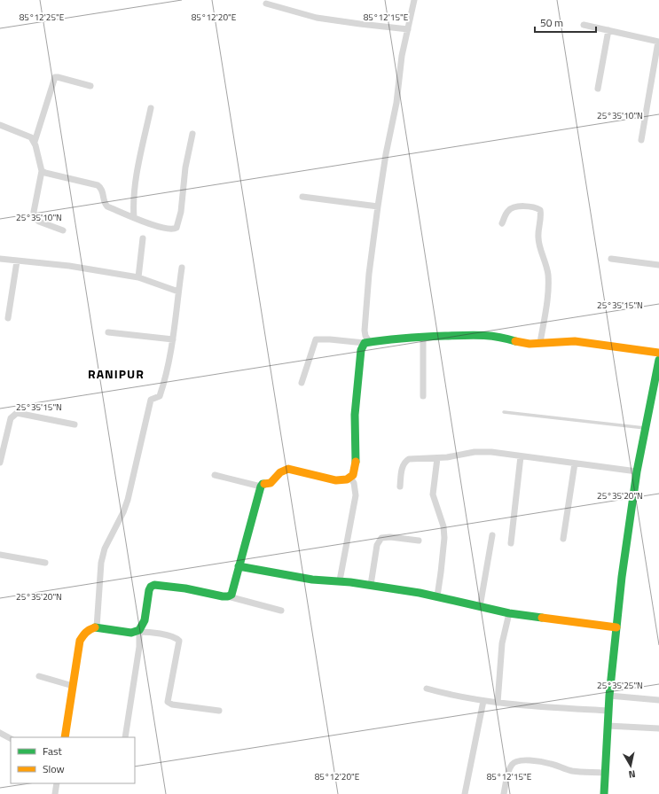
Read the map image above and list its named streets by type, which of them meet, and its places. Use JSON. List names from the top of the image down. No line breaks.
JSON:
{"districts":["RANIPUR"],"legend":["Fast","Slow"],"scale_bar":"50 m","north":"bottom","coordinates":["85°12'25\"E","85°12'20\"E","85°12'15\"E","25°35'10\"N","25°35'15\"N","25°35'20\"N","25°35'25\"N"]}
